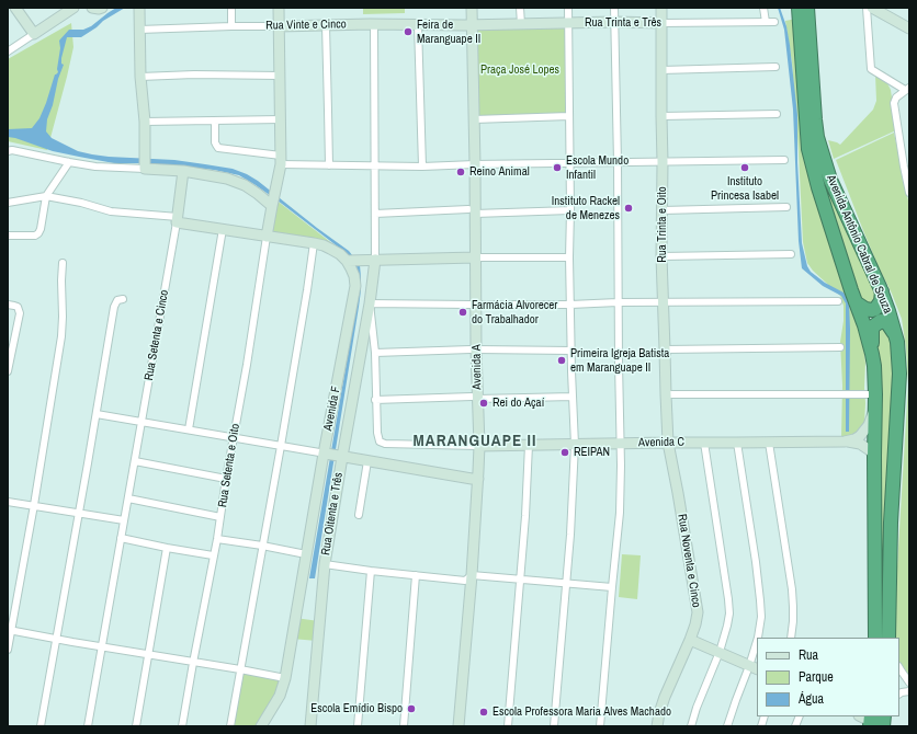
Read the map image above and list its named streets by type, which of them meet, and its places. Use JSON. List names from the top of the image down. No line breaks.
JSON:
{"streets":{"highway":["Avenida Antônio Cabral de Souza"],"street":["Rua Trinta e Três","Rua Vinte e Cinco","Rua Trinta e Oito","Rua Setenta e Cinco","Avenida A","Avenida F","Avenida C","Rua Setenta e Oito","Rua Oitenta e Três","Rua Noventa e Cinco"]},"crossings":[["Rua Trinta e Três","Rua Vinte e Cinco"],["Rua Trinta e Três","Rua Trinta e Oito"],["Rua Trinta e Três","Avenida A"],["Rua Vinte e Cinco","Avenida A"],["Rua Vinte e Cinco","Rua Setenta e Oito"],["Rua Trinta e Oito","Avenida C"],["Rua Trinta e Oito","Rua Noventa e Cinco"],["Avenida A","Avenida C"],["Avenida C","Rua Noventa e Cinco"]],"districts":["MARANGUAPE II"],"parks":["Praça José Lopes"],"places":["Feira de Maranguape II","Escola Mundo Infantil","Instituto Princesa Isabel","Reino Animal","Instituto Rackel de Menezes","Farmácia Alvorecer do Trabalhador","Primeira Igreja Batista em Maranguape II","Rei do Açaí","REIPAN","Escola Emídio Bispo","Escola Professora Maria Alves Machado"],"legend":["Rua","Parque","Água"]}
